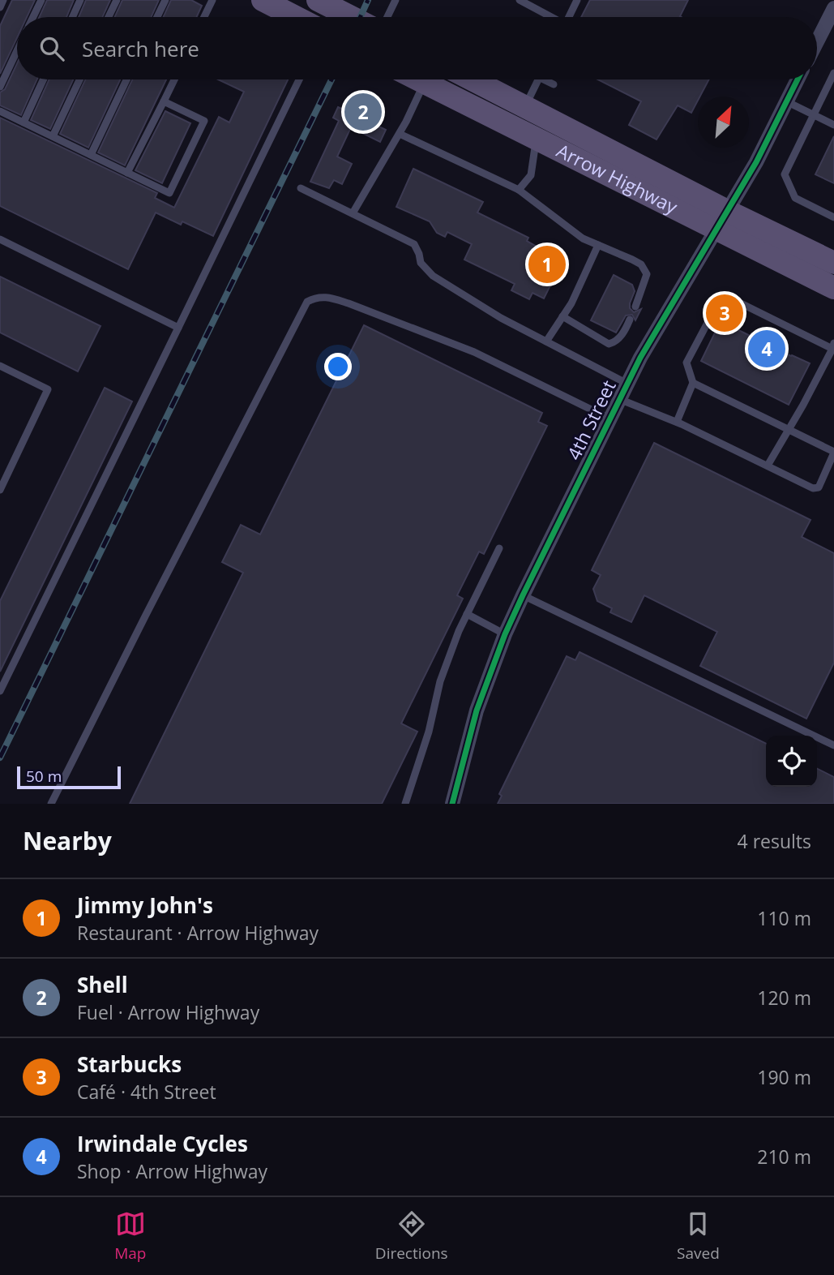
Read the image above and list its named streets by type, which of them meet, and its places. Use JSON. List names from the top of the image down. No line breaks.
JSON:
{"streets":{"main road":["Arrow Highway"],"street":["4th Street"]},"crossings":[["Arrow Highway","4th Street"]],"scale_bar":"50 m","north":"top right","page":{"search":"Search here","pins":["2","1","3","4"],"scale":"50 m","heading":["Nearby","4 results"],"list":[{"mark":"1","name":"Jimmy John's","note":"Restaurant · Arrow Highway","value":"110 m"},{"mark":"2","name":"Shell","note":"Fuel · Arrow Highway","value":"120 m"},{"mark":"3","name":"Starbucks","note":"Café · 4th Street","value":"190 m"},{"mark":"4","name":"Irwindale Cycles","note":"Shop · Arrow Highway","value":"210 m"}],"nav":["Map","Directions","Saved"]}}
